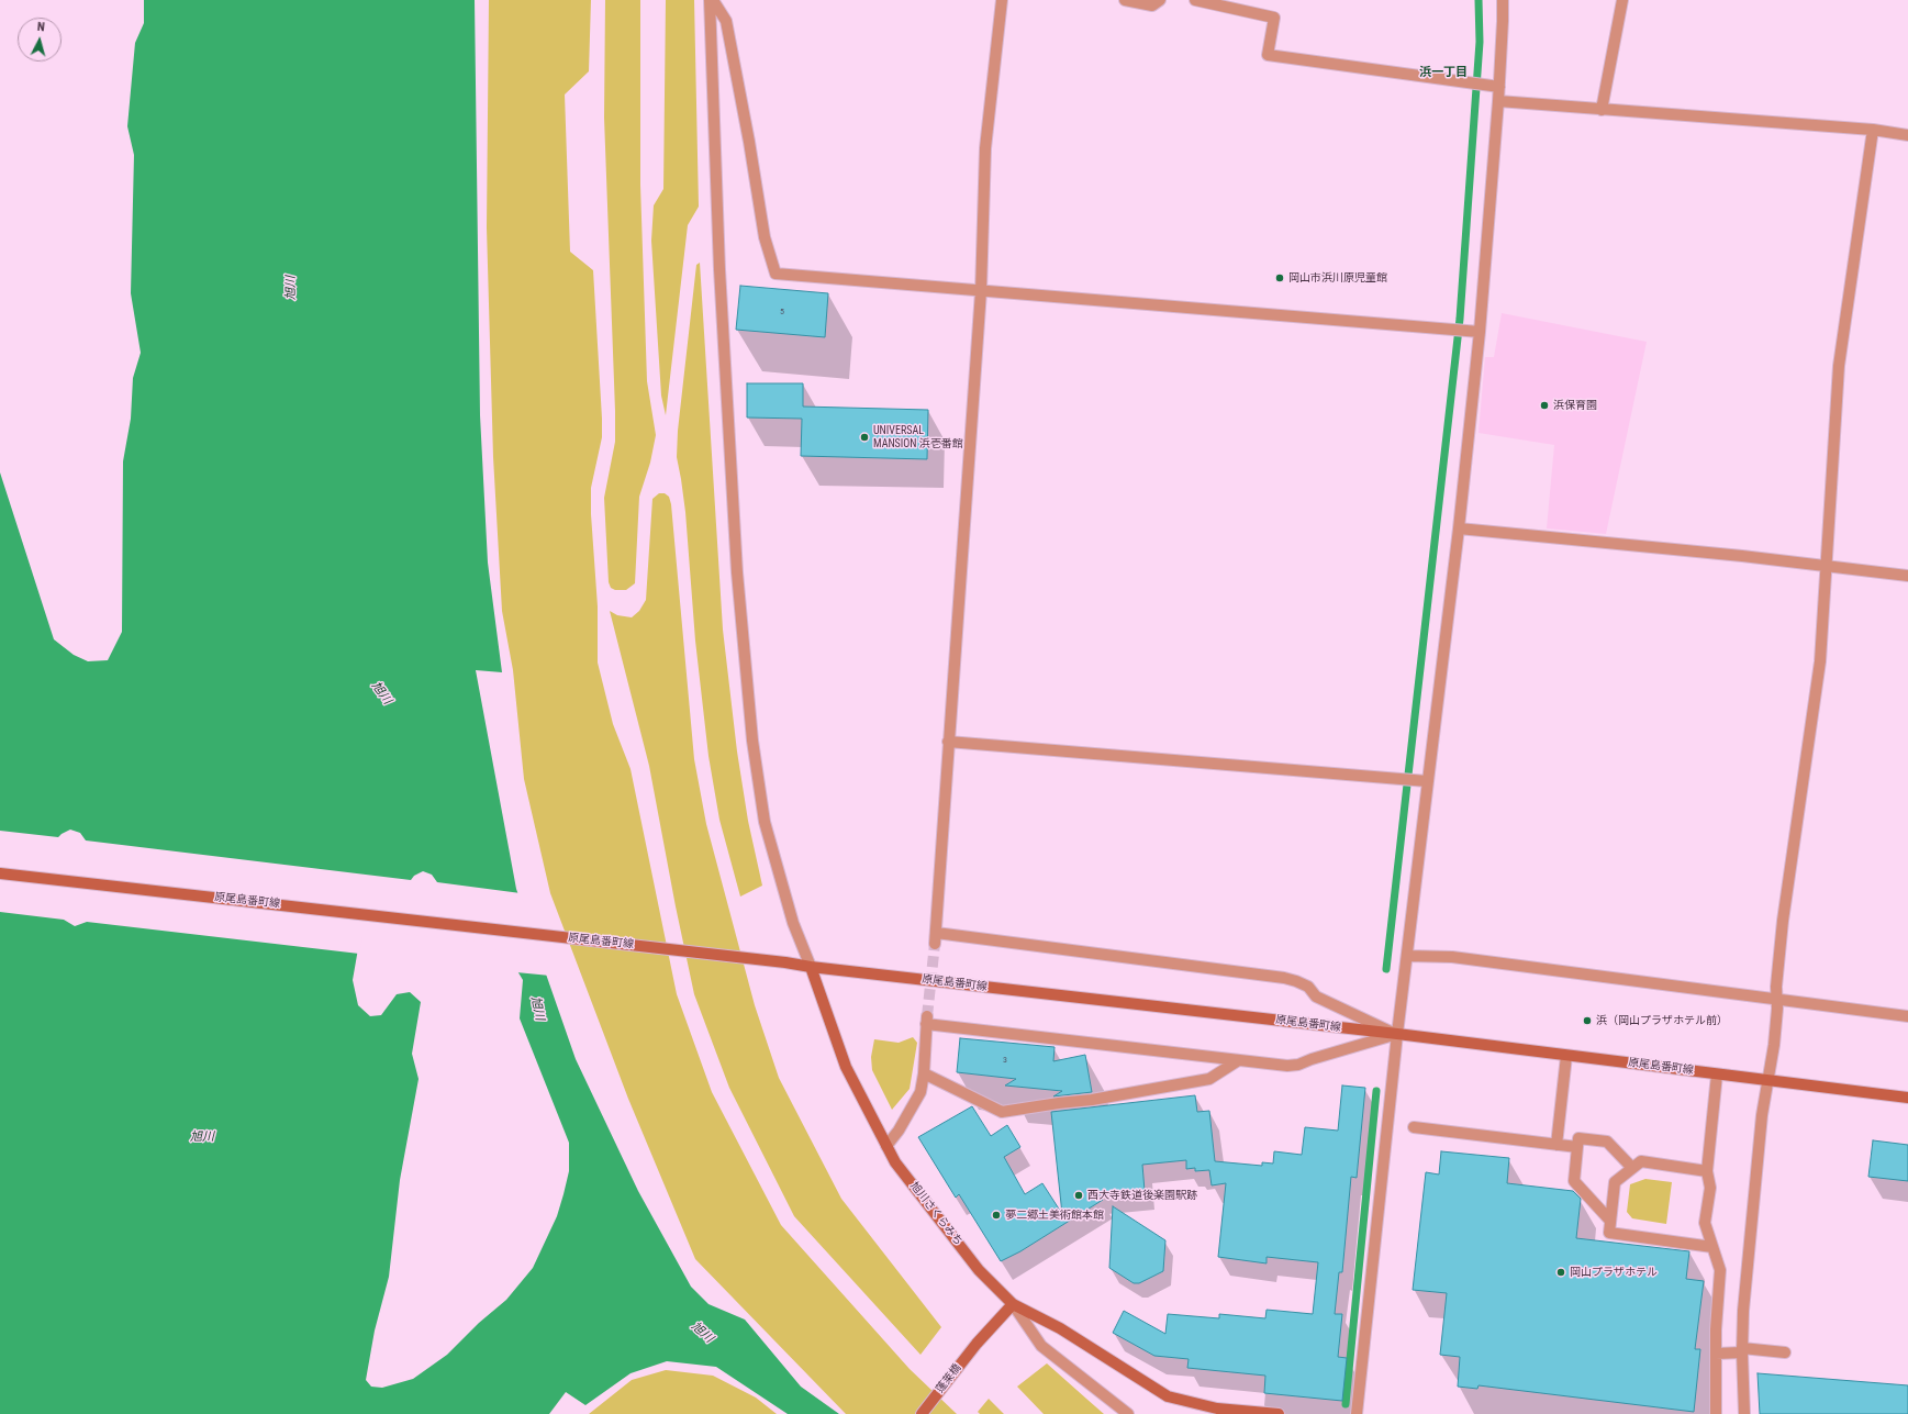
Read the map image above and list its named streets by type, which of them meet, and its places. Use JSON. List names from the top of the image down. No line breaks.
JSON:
{"streets":{"main road":["原尾島番町線","旭川さくらみち","蓬莱橋"]},"crossings":[["原尾島番町線","旭川さくらみち"],["旭川さくらみち","蓬莱橋"]],"districts":["浜一丁目"],"water":["旭川"],"places":["岡山市浜川原児童館","浜保育園","UNIVERSAL MANSION 浜壱番館","浜（岡山プラザホテル前）","西大寺鉄道後楽園駅跡","夢二郷土美術館本館","岡山プラザホテル"],"house_numbers":["5","3"],"north":"top"}
